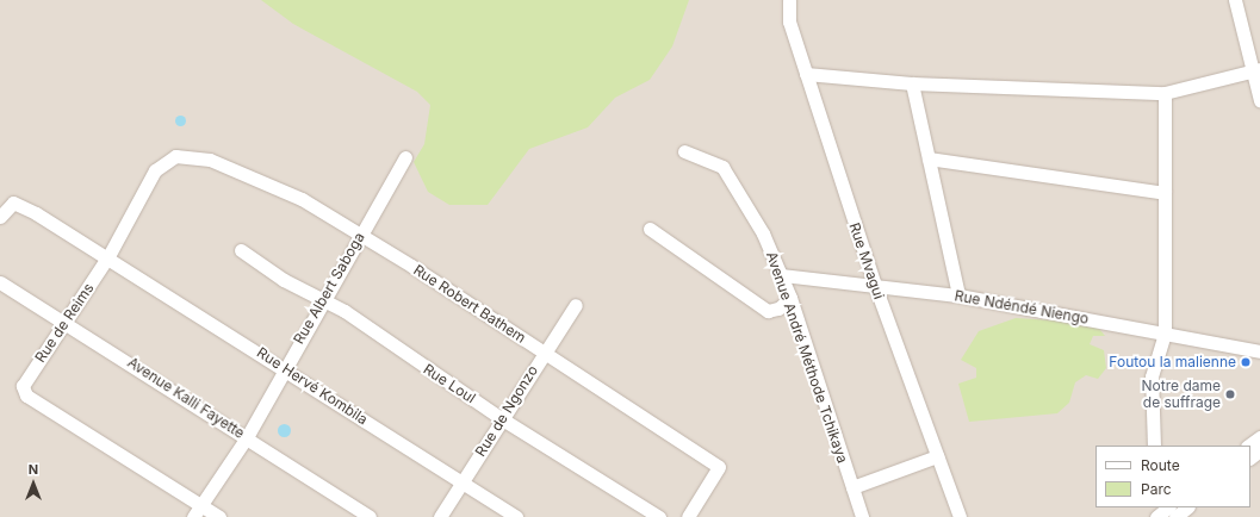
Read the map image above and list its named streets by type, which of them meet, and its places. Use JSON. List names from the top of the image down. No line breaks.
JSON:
{"streets":{"street":["Rue Mvagui","Rue Albert Saboga","Rue Robert Bathem","Rue Ndéndé Niengo","Rue de Reims","Avenue André Méthode Tchikaya","Rue Loul","Rue Hervé Kombila","Avenue Kalli Fayette","Rue de Ngonzo"]},"crossings":[["Rue Mvagui","Rue Ndéndé Niengo"],["Rue Albert Saboga","Rue Robert Bathem"],["Rue Albert Saboga","Rue de Reims"],["Rue Albert Saboga","Rue Loul"],["Rue Albert Saboga","Rue Hervé Kombila"],["Rue Albert Saboga","Avenue Kalli Fayette"],["Rue Robert Bathem","Rue de Reims"],["Rue Robert Bathem","Rue de Ngonzo"],["Rue Ndéndé Niengo","Avenue André Méthode Tchikaya"],["Rue de Reims","Rue Hervé Kombila"],["Rue de Reims","Avenue Kalli Fayette"],["Rue Loul","Rue de Ngonzo"],["Rue Hervé Kombila","Rue de Ngonzo"]],"places":["Foutou la malienne","Notre dame de suffrage"],"legend":["Route","Parc"],"north":"top"}
